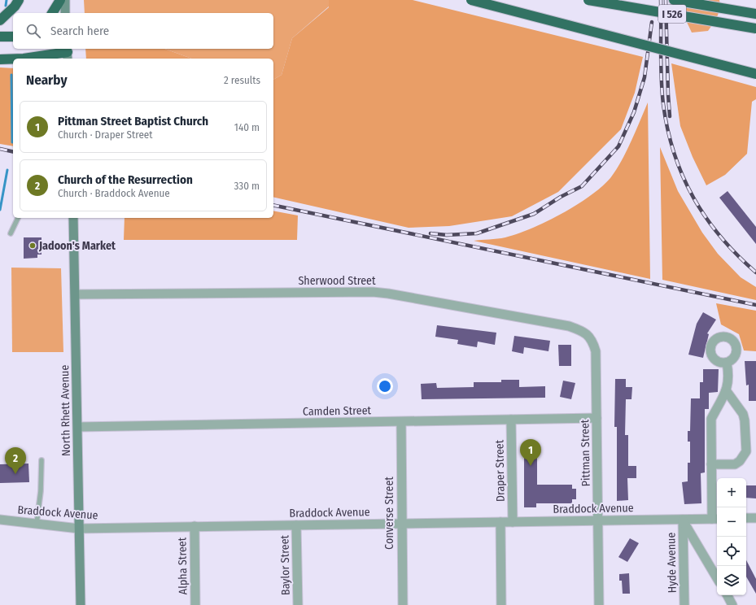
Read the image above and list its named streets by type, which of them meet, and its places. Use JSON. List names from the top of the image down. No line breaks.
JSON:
{"streets":{"highway":["I 526"],"main road":["North Rhett Avenue"],"street":["Sherwood Street","Camden Street","Pittman Street","Draper Street","Braddock Avenue","Converse Street","Hyde Avenue","Baylor Street","Alpha Street"]},"crossings":[["Sherwood Street","North Rhett Avenue"],["Sherwood Street","Pittman Street"],["North Rhett Avenue","Camden Street"],["North Rhett Avenue","Braddock Avenue"],["Camden Street","Pittman Street"],["Camden Street","Draper Street"],["Camden Street","Converse Street"],["Pittman Street","Braddock Avenue"],["Draper Street","Braddock Avenue"],["Braddock Avenue","Converse Street"],["Braddock Avenue","Hyde Avenue"],["Braddock Avenue","Baylor Street"],["Braddock Avenue","Alpha Street"]],"places":["Jadoon's Market"],"page":{"search":"Search here","heading":["Nearby","2 results"],"list":[{"mark":"1","name":"Pittman Street Baptist Church","note":"Church · Draper Street","value":"140 m"},{"mark":"2","name":"Church of the Resurrection","note":"Church · Braddock Avenue","value":"330 m"}],"pins":["1","2"],"map_buttons":["+","−"]}}
